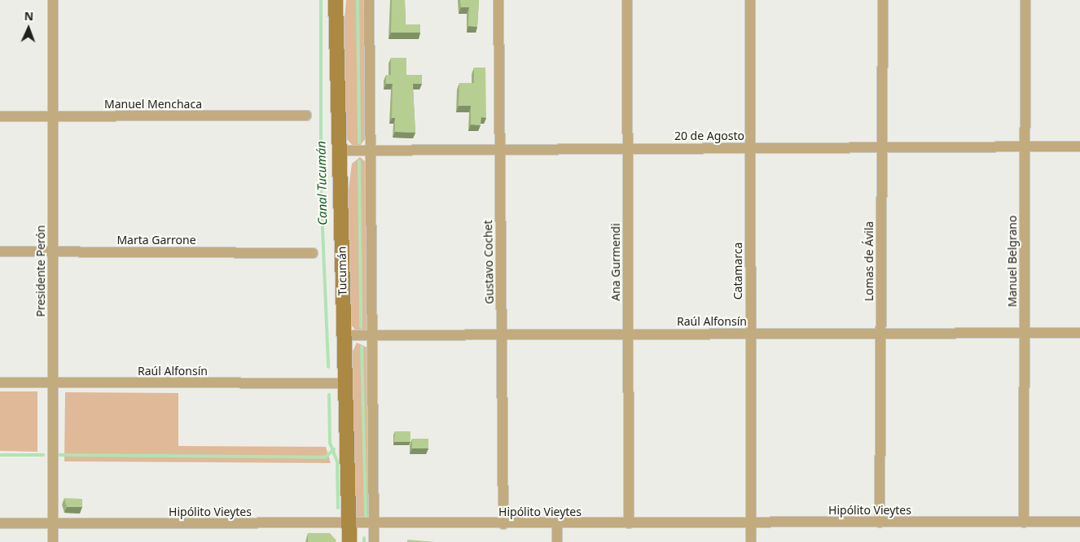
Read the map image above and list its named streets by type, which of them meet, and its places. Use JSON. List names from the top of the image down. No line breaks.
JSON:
{"streets":{"main road":["Tucumán"],"street":["Manuel Menchaca","20 de Agosto","Marta Garrone","Lomas de Ávila","Manuel Belgrano","Gustavo Cochet","Ana Gurmendi","Presidente Perón","Catamarca","Raúl Alfonsín","Hipólito Vieytes"]},"crossings":[["Manuel Menchaca","Presidente Perón"],["20 de Agosto","Lomas de Ávila"],["20 de Agosto","Manuel Belgrano"],["20 de Agosto","Gustavo Cochet"],["20 de Agosto","Ana Gurmendi"],["20 de Agosto","Tucumán"],["20 de Agosto","Catamarca"],["Marta Garrone","Presidente Perón"],["Lomas de Ávila","Raúl Alfonsín"],["Lomas de Ávila","Hipólito Vieytes"],["Manuel Belgrano","Raúl Alfonsín"],["Manuel Belgrano","Hipólito Vieytes"],["Gustavo Cochet","Raúl Alfonsín"],["Gustavo Cochet","Hipólito Vieytes"],["Ana Gurmendi","Raúl Alfonsín"],["Ana Gurmendi","Hipólito Vieytes"],["Presidente Perón","Raúl Alfonsín"],["Presidente Perón","Hipólito Vieytes"],["Tucumán","Raúl Alfonsín"],["Tucumán","Hipólito Vieytes"],["Catamarca","Raúl Alfonsín"],["Catamarca","Hipólito Vieytes"]],"water":["Canal Tucumán"],"north":"top"}
